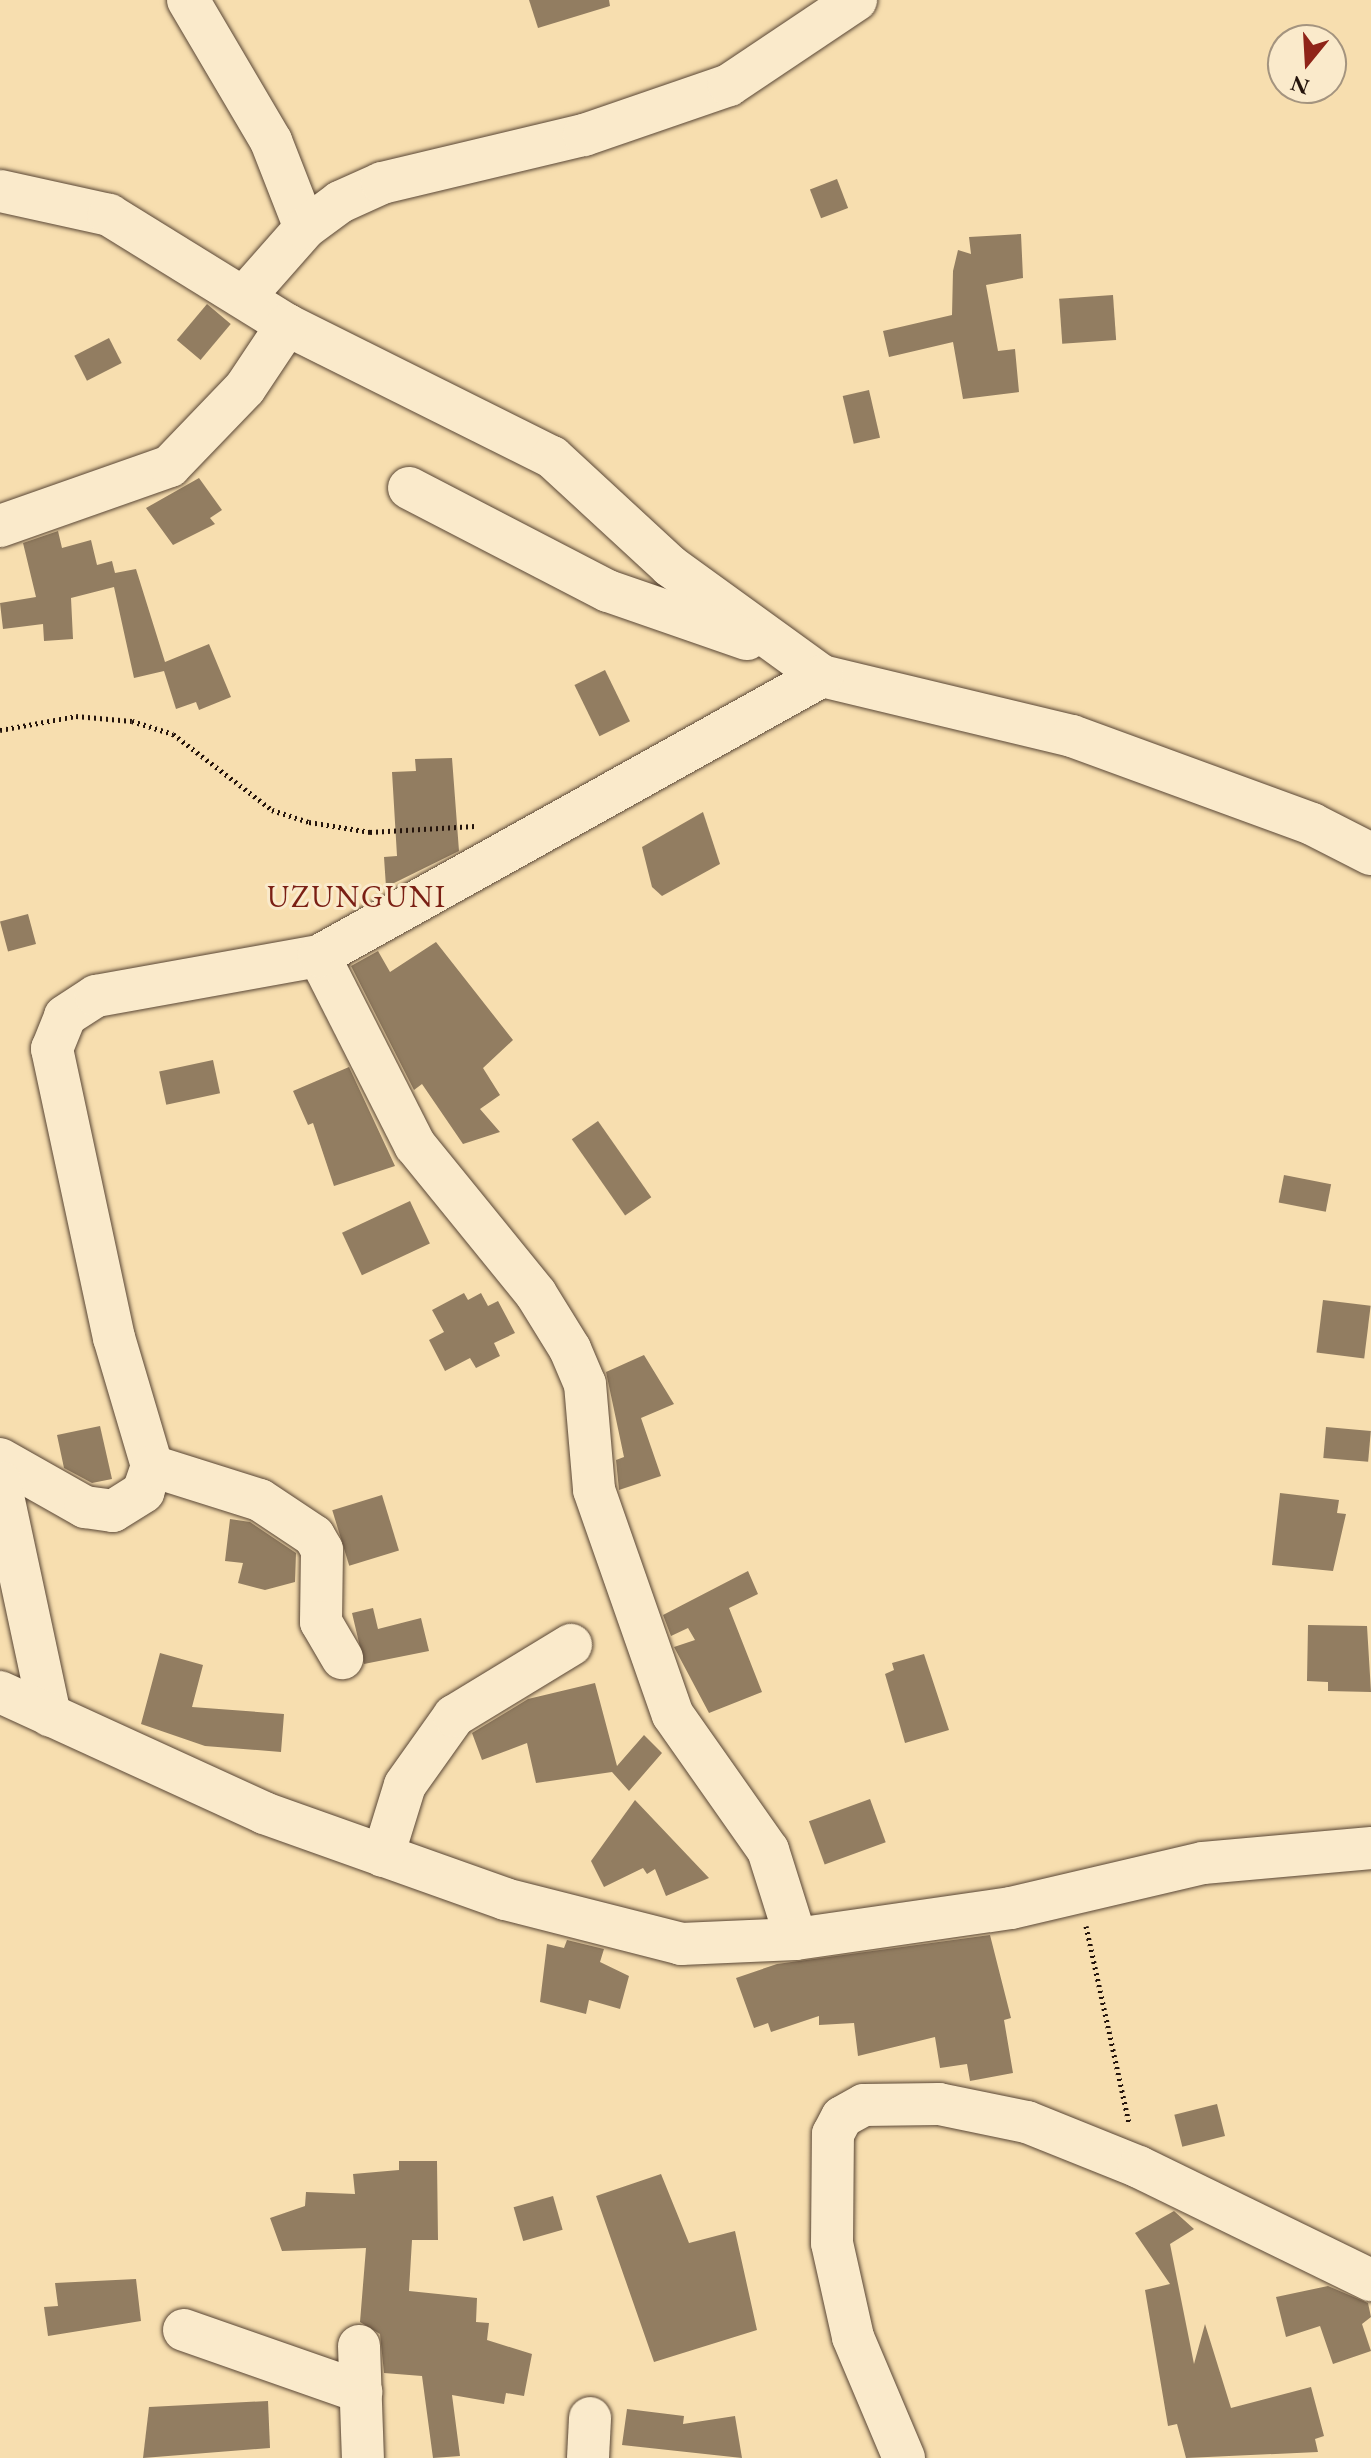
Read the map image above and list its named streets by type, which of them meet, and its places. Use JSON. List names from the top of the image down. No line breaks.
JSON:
{"districts":["UZUNGUNI"],"north":"bottom"}
